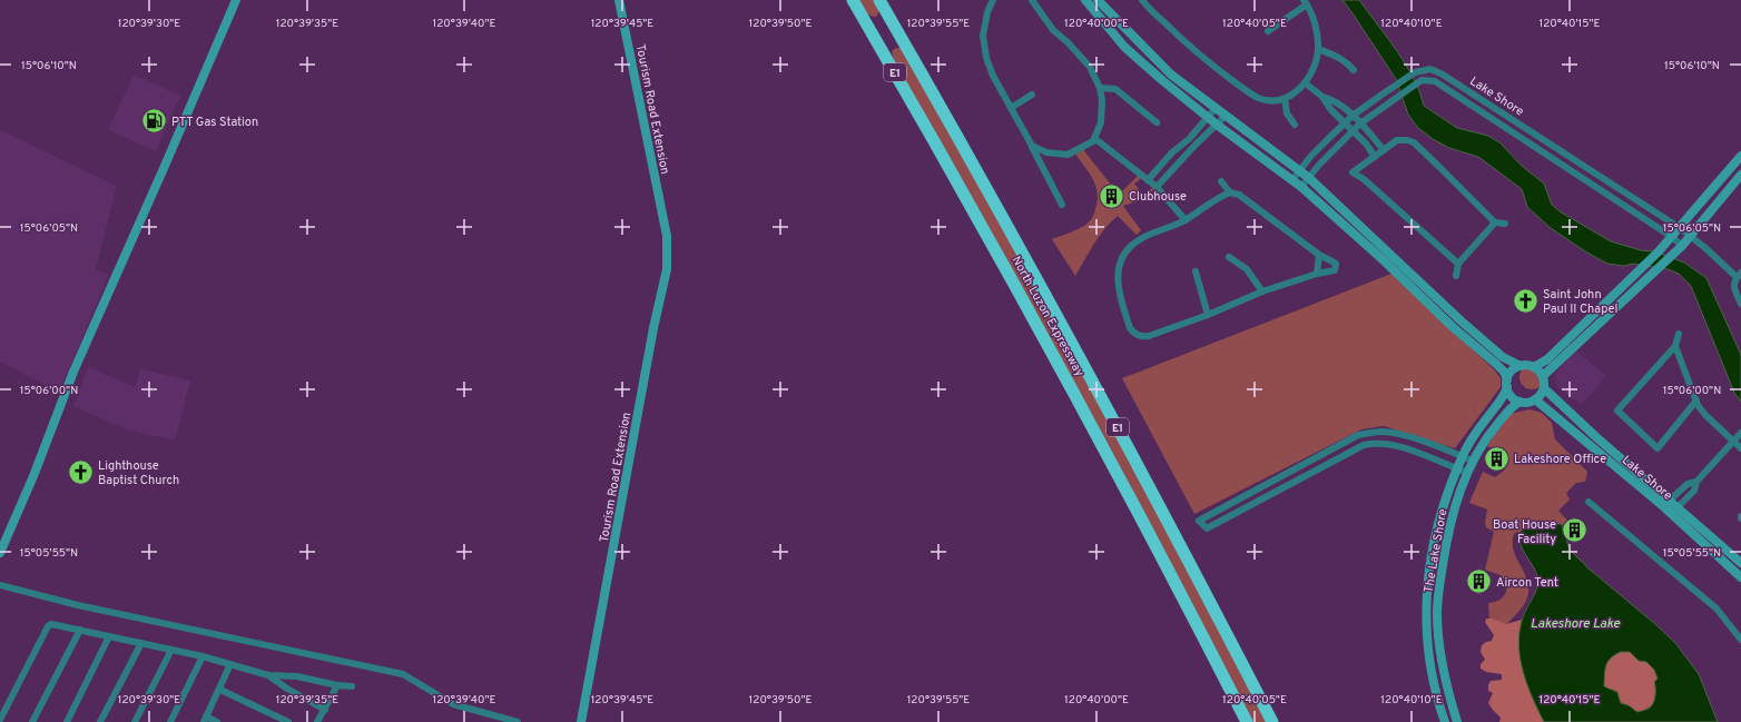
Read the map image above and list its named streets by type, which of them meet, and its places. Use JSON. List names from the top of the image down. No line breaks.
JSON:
{"streets":{"highway":["E1","North Luzon Expressway"],"street":["Lake Shore","Tourism Road Extension","The Lake Shore"]},"crossings":[["Lake Shore","The Lake Shore"]],"water":["Lakeshore Lake"],"places":{"fuel station":["PTT Gas Station"],"building":["Clubhouse","Lakeshore Office","Boat House Facility","Aircon Tent"],"church":["Saint John Paul II Chapel","Lighthouse Baptist Church"]},"coordinates":["120°39'30\"E","120°39'35\"E","120°39'40\"E","120°39'45\"E","120°39'50\"E","120°39'55\"E","120°40'00\"E","120°40'05\"E","120°40'10\"E","120°40'15\"E","15°06'10\"N","15°06'05\"N","15°06'00\"N","15°05'55\"N"]}
